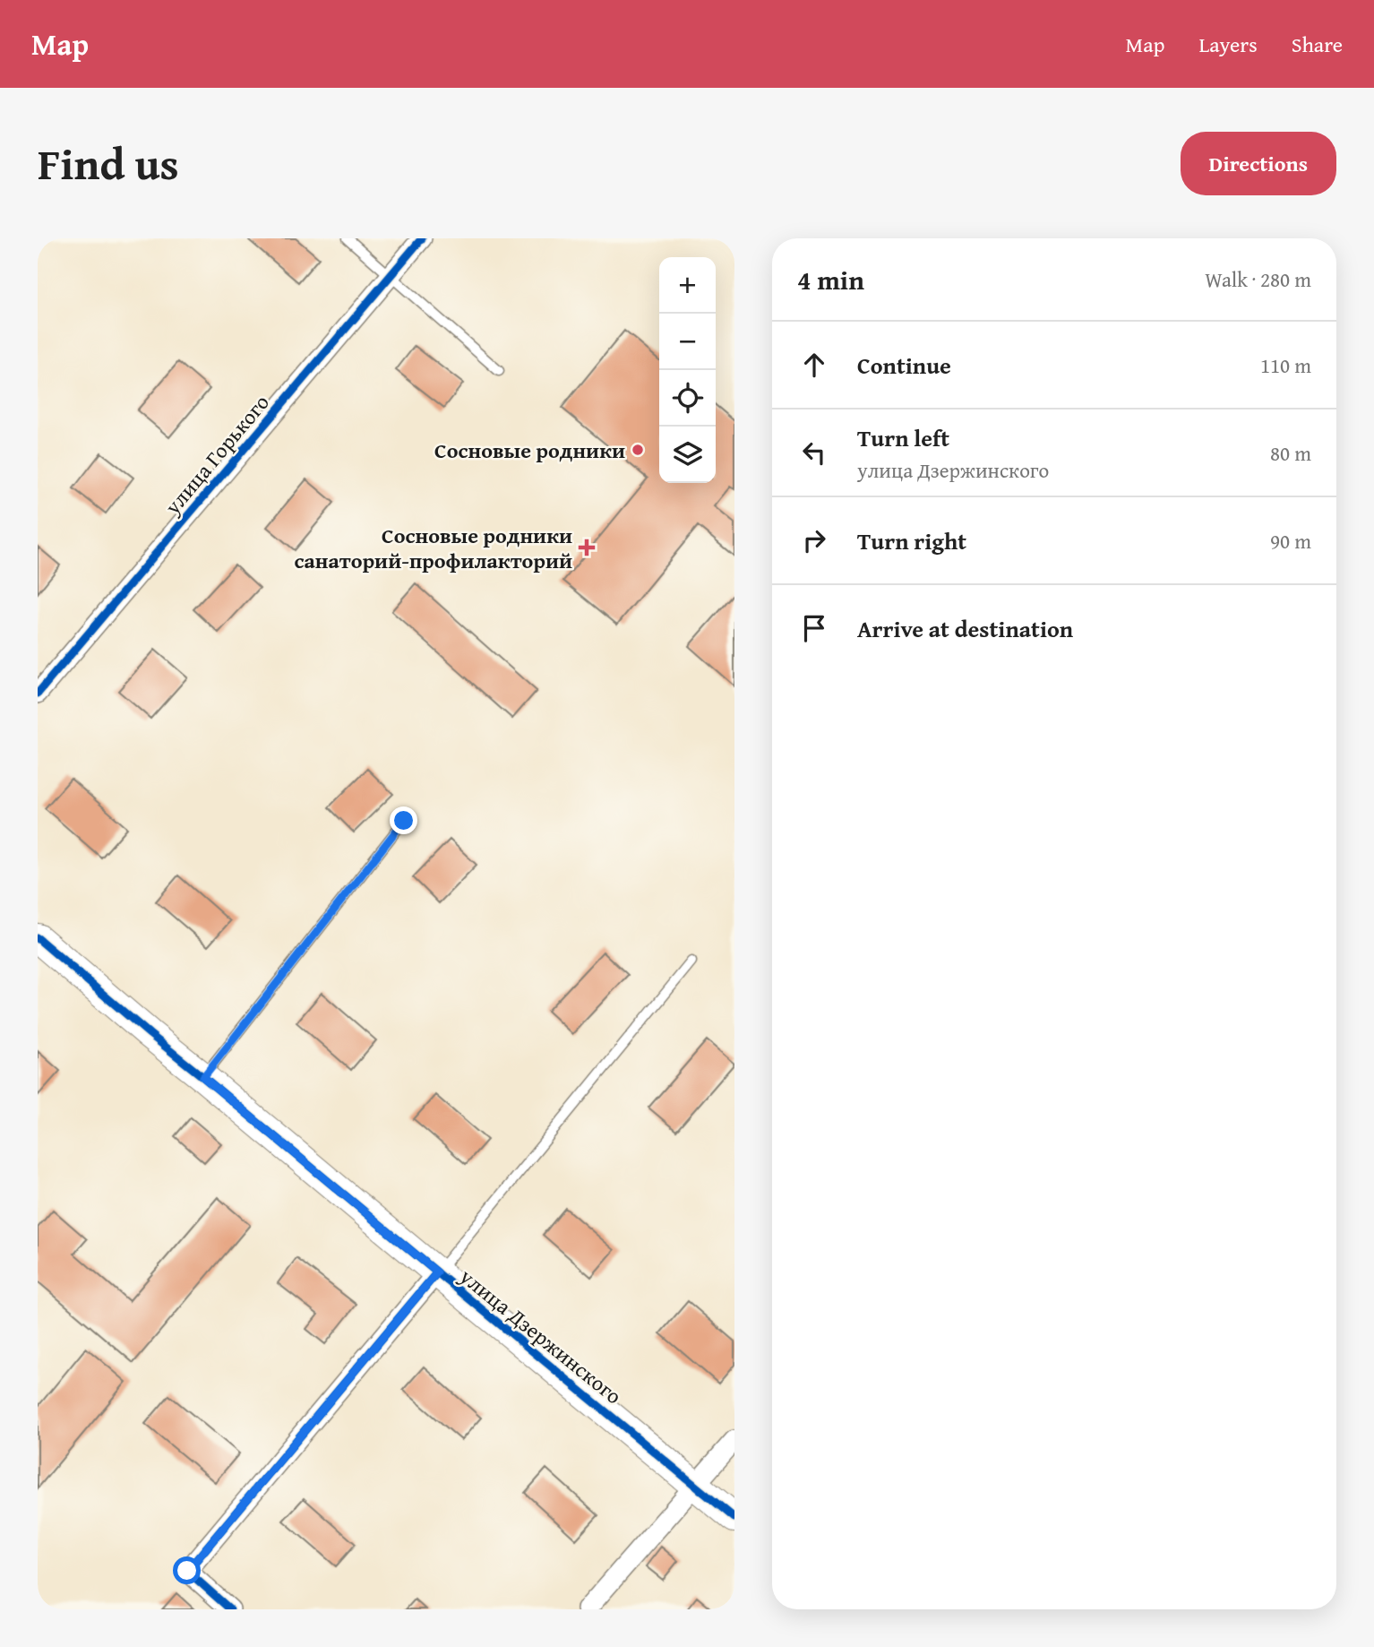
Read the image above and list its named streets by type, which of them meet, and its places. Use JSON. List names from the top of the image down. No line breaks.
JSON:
{"streets":{"street":["улица Горького","улица Дзержинского"]},"places":{"other":["Сосновые родники"],"health":["Сосновые родники санаторий-профилакторий"]},"page":{"header":"Map","nav":["Map","Layers","Share"],"title":"Find us","buttons":"Directions","heading":["4 min","Walk · 280 m"],"map_buttons":["+","−"],"list":[["Continue","110 m"],["Turn left","улица Дзержинского","80 m"],["Turn right","90 m"],"Arrive at destination"]}}
